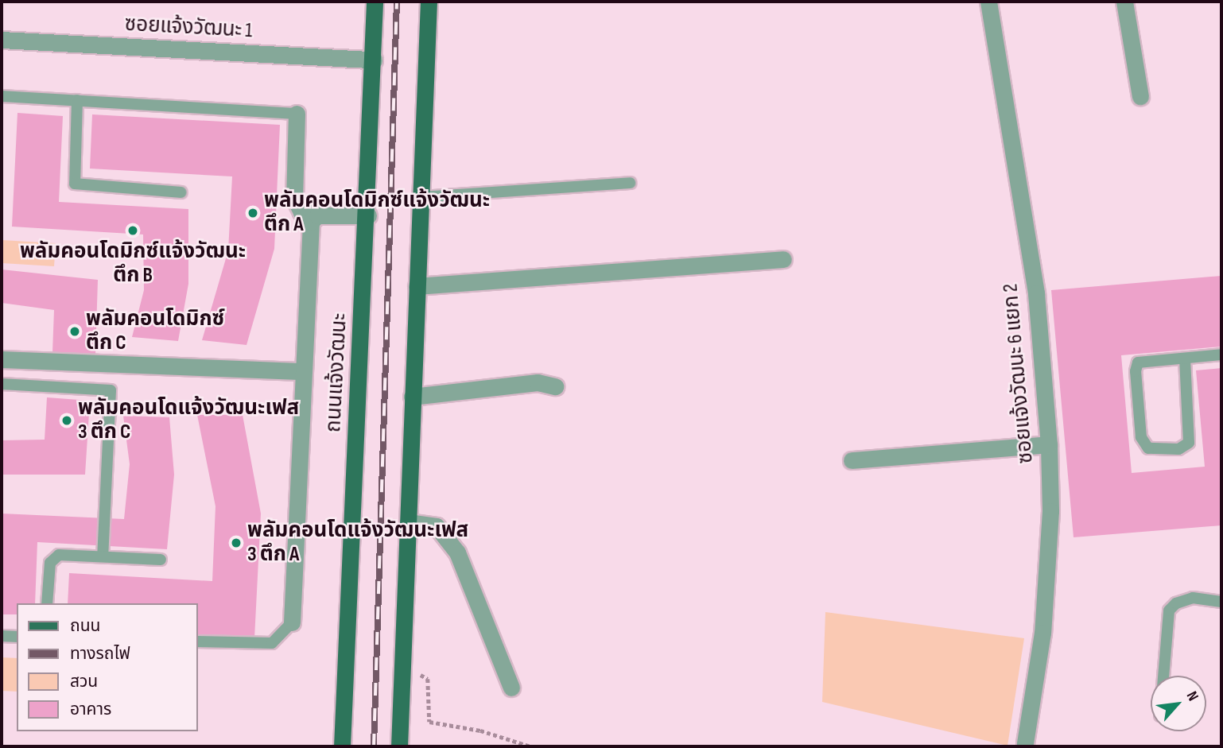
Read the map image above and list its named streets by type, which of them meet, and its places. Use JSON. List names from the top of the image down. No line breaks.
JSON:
{"streets":{"main road":["ถนนแจ้งวัฒนะ"],"street":["ซอยแจ้งวัฒนะ 1","ซอยแจ้งวัฒนะ 6 แยก 2"]},"crossings":[["ซอยแจ้งวัฒนะ 1","ถนนแจ้งวัฒนะ"]],"places":["พลัมคอนโดมิกซ์แจ้งวัฒนะ ตึก A","พลัมคอนโดมิกซ์แจ้งวัฒนะ ตึก B","พลัมคอนโดมิกซ์ ตึก C","พลัมคอนโดแจ้งวัฒนะเฟส 3 ตึก C","พลัมคอนโดแจ้งวัฒนะเฟส 3 ตึก A"],"legend":["ถนน","ทางรถไฟ","สวน","อาคาร"],"north":"top right"}
